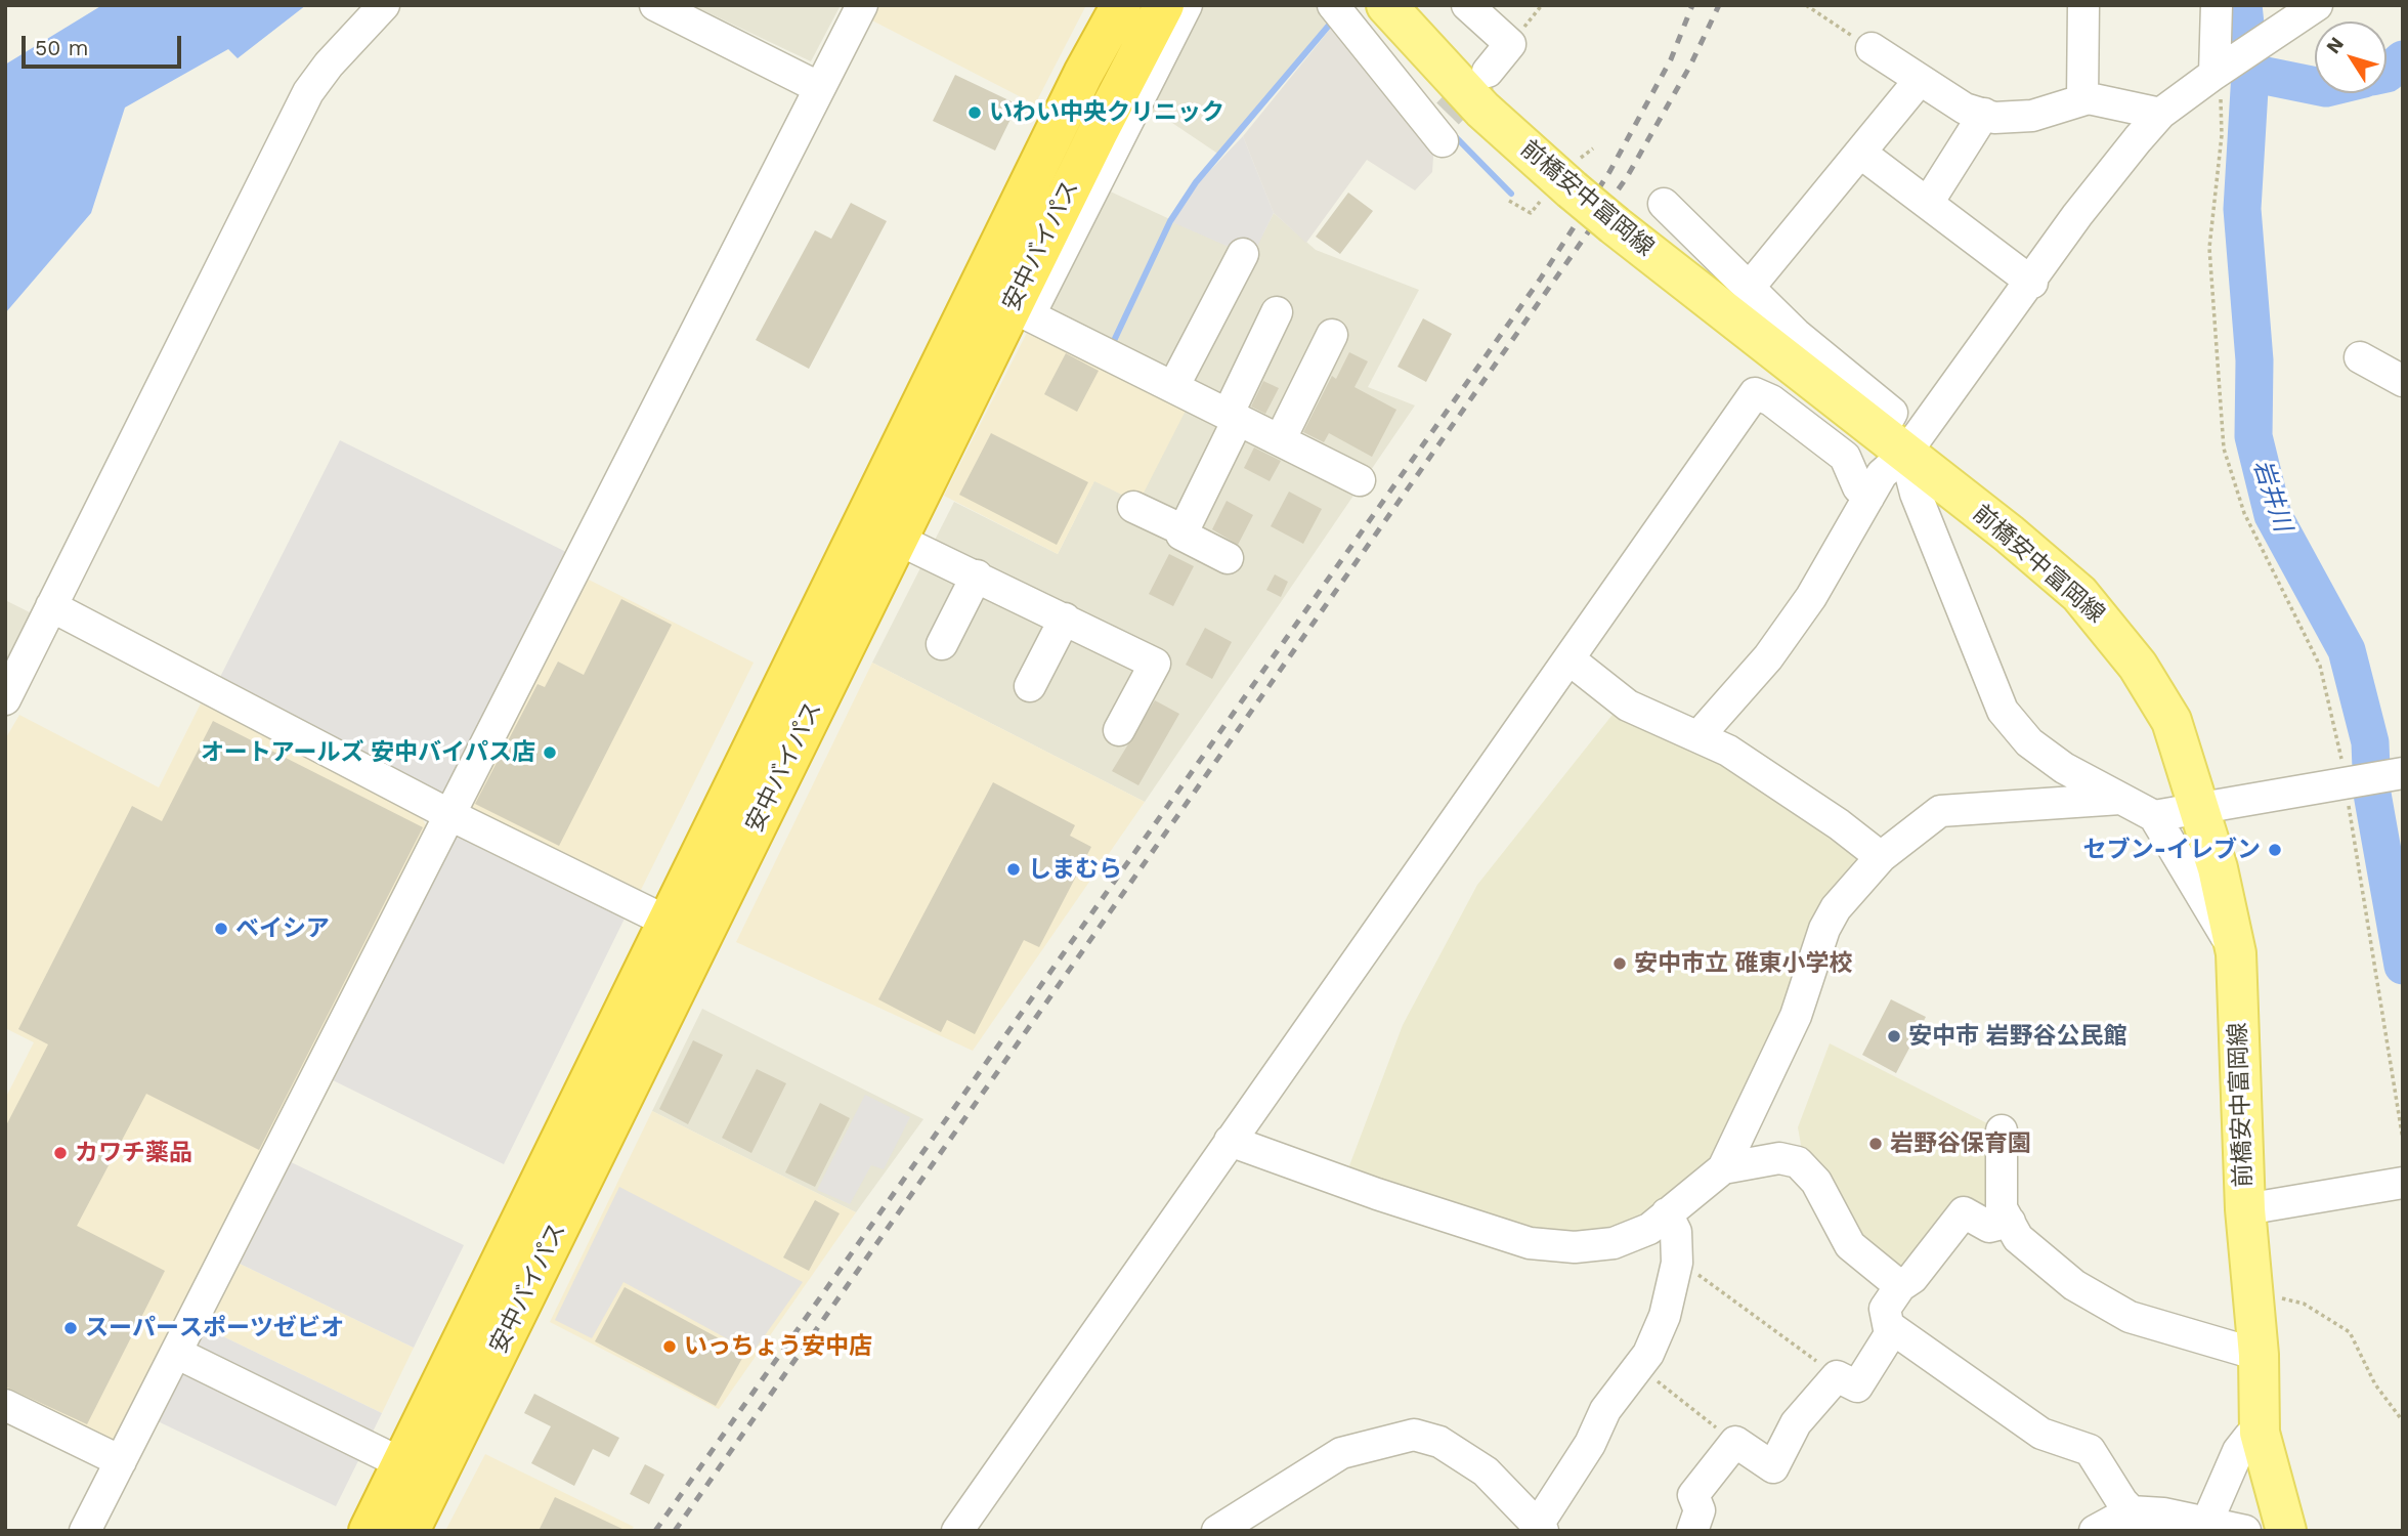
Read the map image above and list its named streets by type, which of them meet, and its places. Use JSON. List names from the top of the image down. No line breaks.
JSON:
{"streets":{"highway":["安中バイパス"],"main road":["前橋安中富岡線"]},"water":["岩井川"],"places":["いわい中央クリニック","オートアールズ 安中バイパス店","セブン-イレブン","しまむら","ベイシア","安中市立 碓東小学校","安中市 岩野谷公民館","岩野谷保育園","カワチ薬品","スーパースポーツゼビオ","いっちょう安中店"],"scale_bar":"50 m","north":"top left"}
